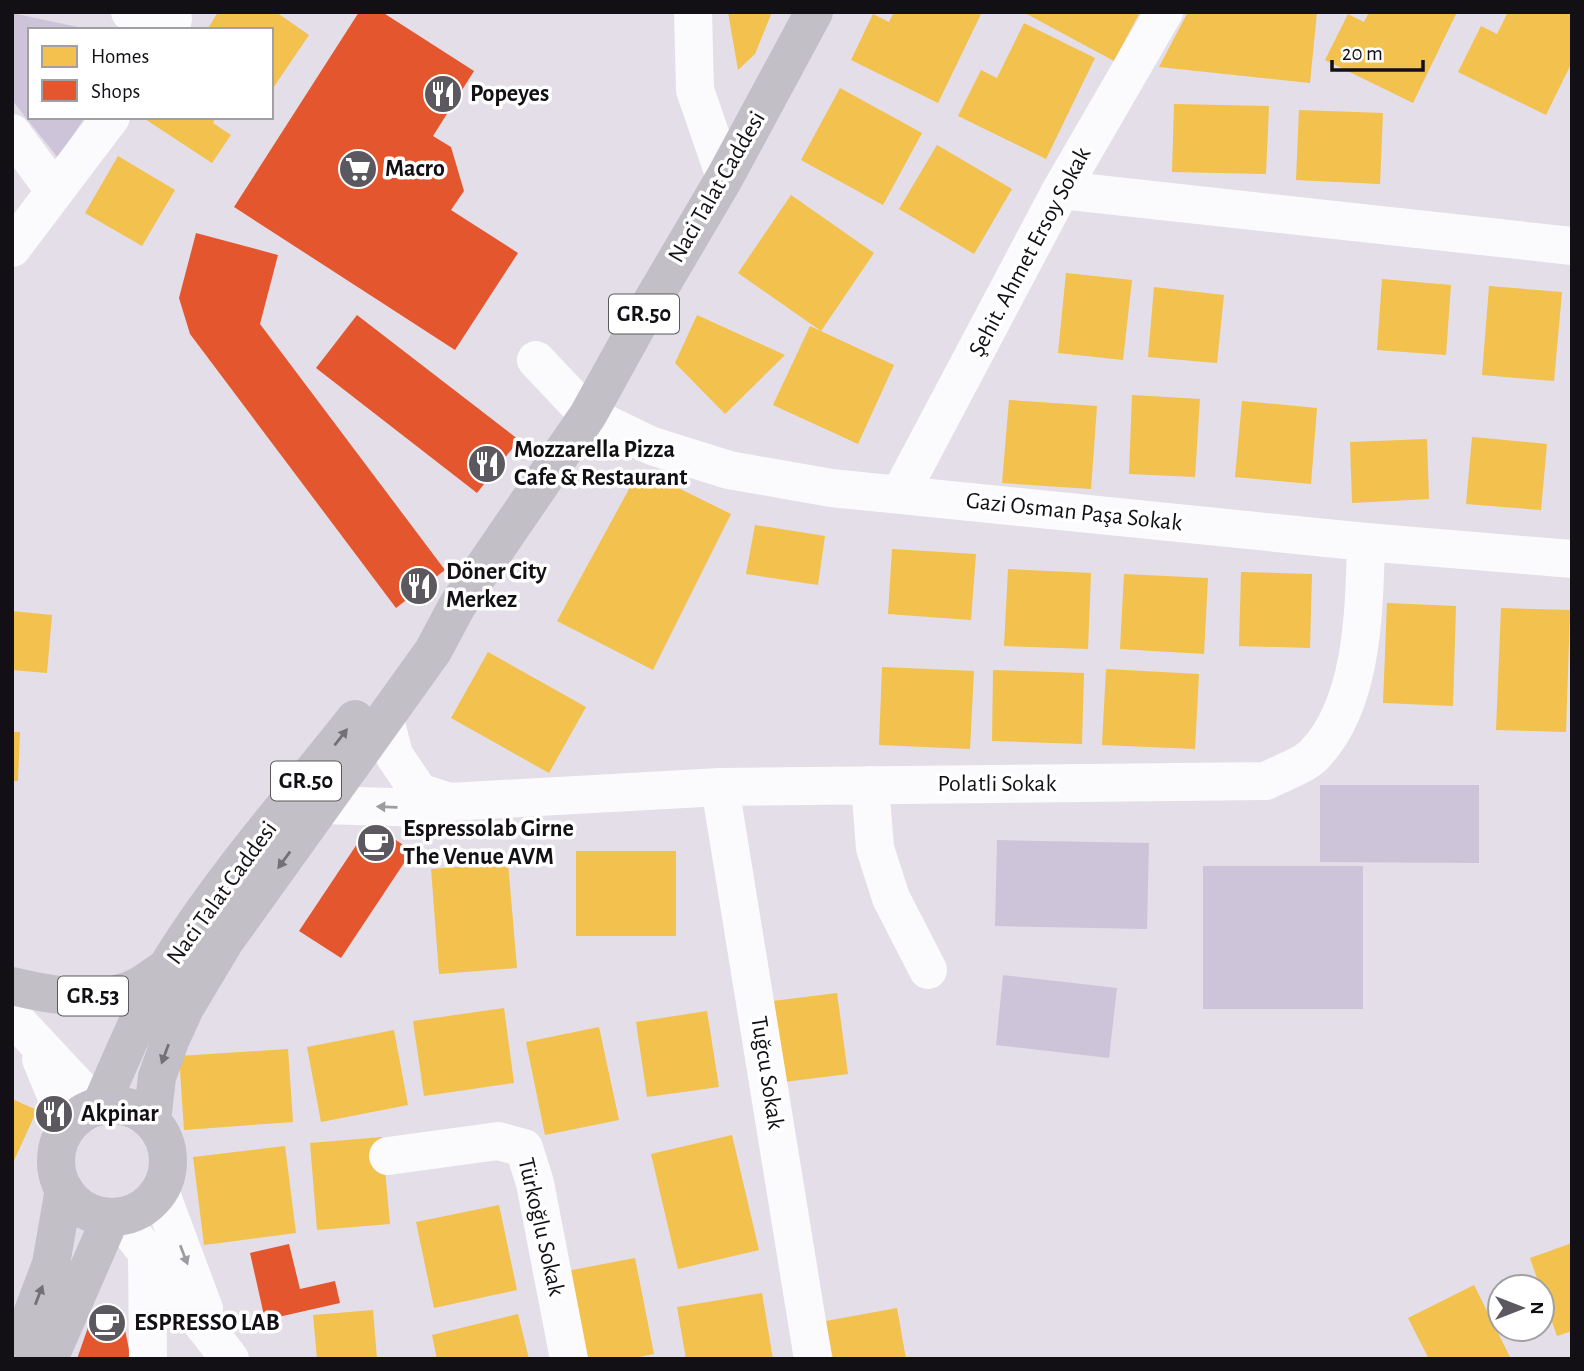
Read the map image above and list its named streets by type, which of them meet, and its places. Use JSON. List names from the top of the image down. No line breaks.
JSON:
{"streets":{"main road":["Naci Talat Caddesi","GR.50","GR.53"],"street":["Şehit. Ahmet Ersoy Sokak","Gazi Osman Paşa Sokak","Polatli Sokak","Tuğcu Sokak","Türkoğlu Sokak"]},"crossings":[["Naci Talat Caddesi","Gazi Osman Paşa Sokak"],["Naci Talat Caddesi","Polatli Sokak"],["Naci Talat Caddesi","GR.53"],["Şehit. Ahmet Ersoy Sokak","Gazi Osman Paşa Sokak"],["Gazi Osman Paşa Sokak","Polatli Sokak"],["Polatli Sokak","Tuğcu Sokak"]],"places":{"restaurant":["Popeyes","Mozzarella Pizza Cafe & Restaurant","Döner City Merkez","Akpinar"],"supermarket":["Macro"],"cafe":["Espressolab Girne The Venue AVM","ESPRESSO LAB"]},"legend":["Homes","Shops"],"scale_bar":"20 m","north":"right"}
